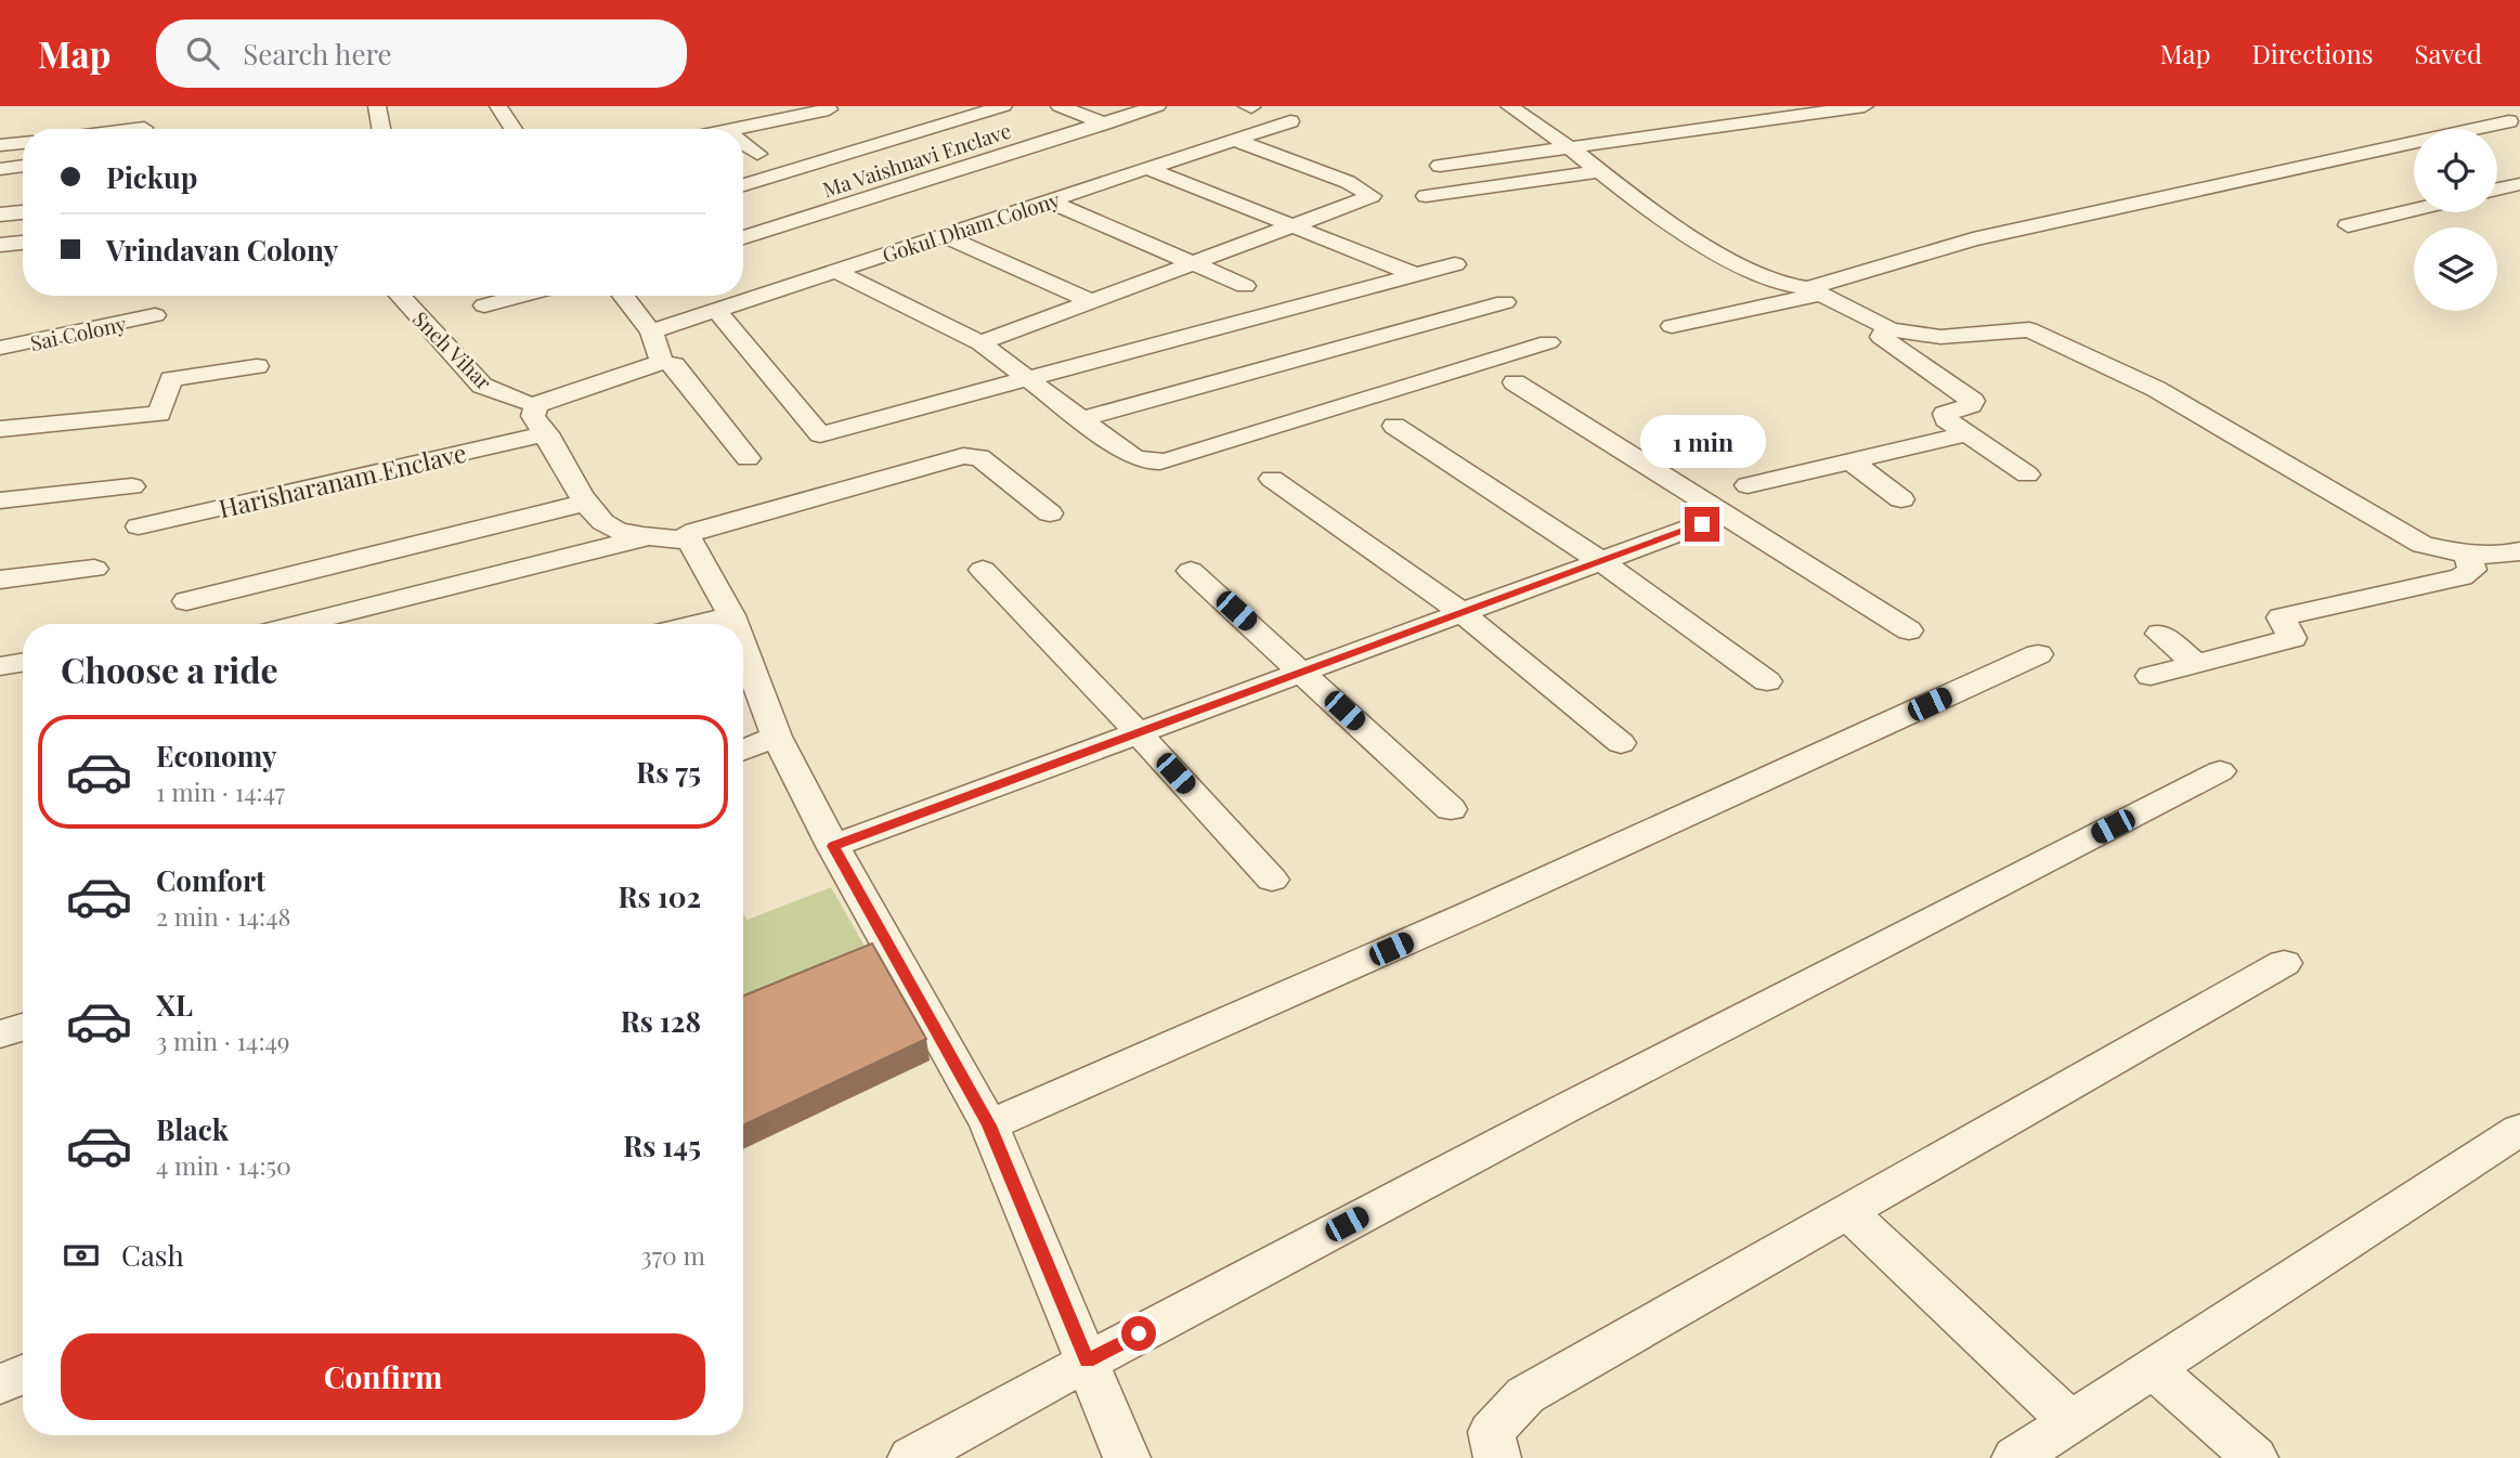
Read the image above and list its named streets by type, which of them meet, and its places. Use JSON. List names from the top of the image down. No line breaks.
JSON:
{"streets":{"street":["Ma Vaishnavi Enclave","Gokul Dham Colony","Sai Colony","Sneh Vihar","Harisharanam Enclave"]},"crossings":[["Gokul Dham Colony","Harisharanam Enclave"]],"page":{"header":"Map","search":"Search here","nav":["Map","Directions","Saved"],"banner":["Pickup","Vrindavan Colony"],"bubble":"1 min","heading":"Choose a ride","list":[{"name":"Economy","note":"1 min · 14:47","value":"Rs 75"},{"name":"Comfort","note":"2 min · 14:48","value":"Rs 102"},{"name":"XL","note":"3 min · 14:49","value":"Rs 128"},{"name":"Black","note":"4 min · 14:50","value":"Rs 145"}],"pay":["Cash","370 m"],"buttons":"Confirm"}}
